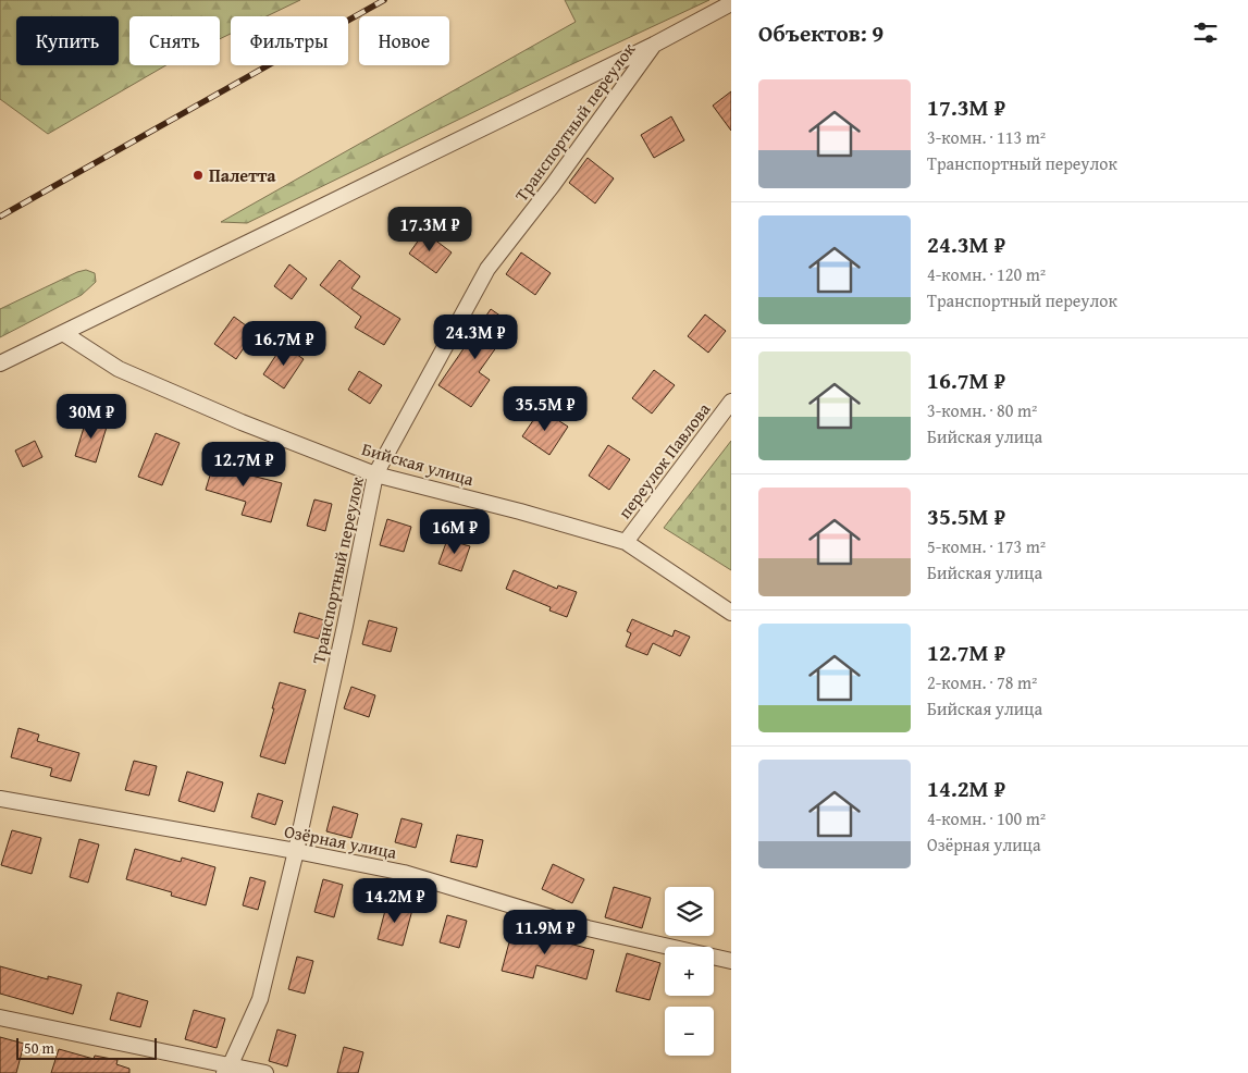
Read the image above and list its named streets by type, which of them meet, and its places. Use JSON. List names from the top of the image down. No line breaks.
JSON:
{"streets":{"street":["Транспортный переулок","переулок Павлова","Бийская улица","Озёрная улица"]},"crossings":[["Транспортный переулок","Бийская улица"],["Транспортный переулок","Озёрная улица"],["переулок Павлова","Бийская улица"]],"places":["Палетта"],"scale_bar":"50 m","page":{"heading":"Объектов: 9","chip":["Купить","Снять","Фильтры","Новое"],"list":[{"name":"17.3M ₽","note":"3-комн. · 113 m² · Транспортный переулок"},{"name":"24.3M ₽","note":"4-комн. · 120 m² · Транспортный переулок"},{"name":"16.7M ₽","note":"3-комн. · 80 m² · Бийская улица"},{"name":"35.5M ₽","note":"5-комн. · 173 m² · Бийская улица"},{"name":"12.7M ₽","note":"2-комн. · 78 m² · Бийская улица"},{"name":"14.2M ₽","note":"4-комн. · 100 m² · Озёрная улица"}],"price":["17.3M ₽","24.3M ₽","16.7M ₽","35.5M ₽","30M ₽","12.7M ₽","16M ₽","14.2M ₽","11.9M ₽"],"map_buttons":["+","−"],"scale":"50 m"}}
